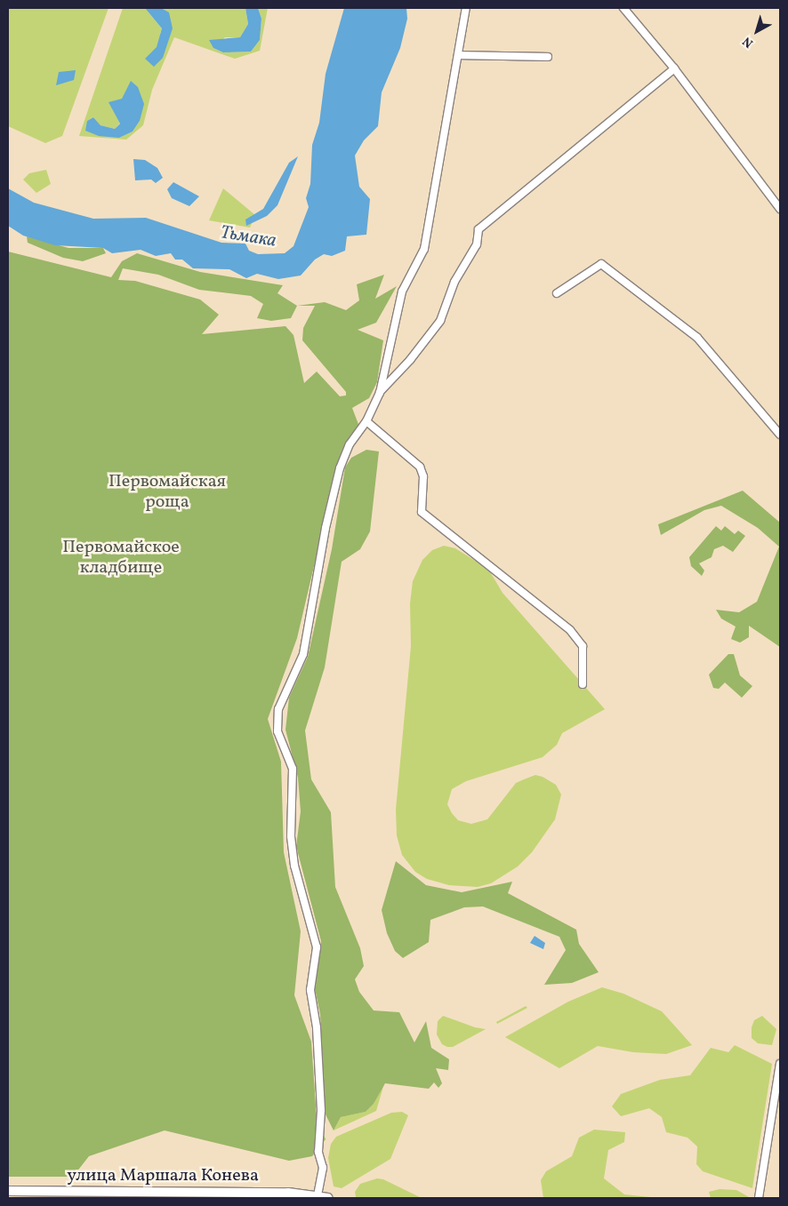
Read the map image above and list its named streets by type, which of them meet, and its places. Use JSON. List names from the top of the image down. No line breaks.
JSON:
{"streets":{"main road":["улица Маршала Конева"]},"water":["Тьмака"],"parks":["Первомайская роща","Первомайское кладбище"],"north":"bottom left"}
